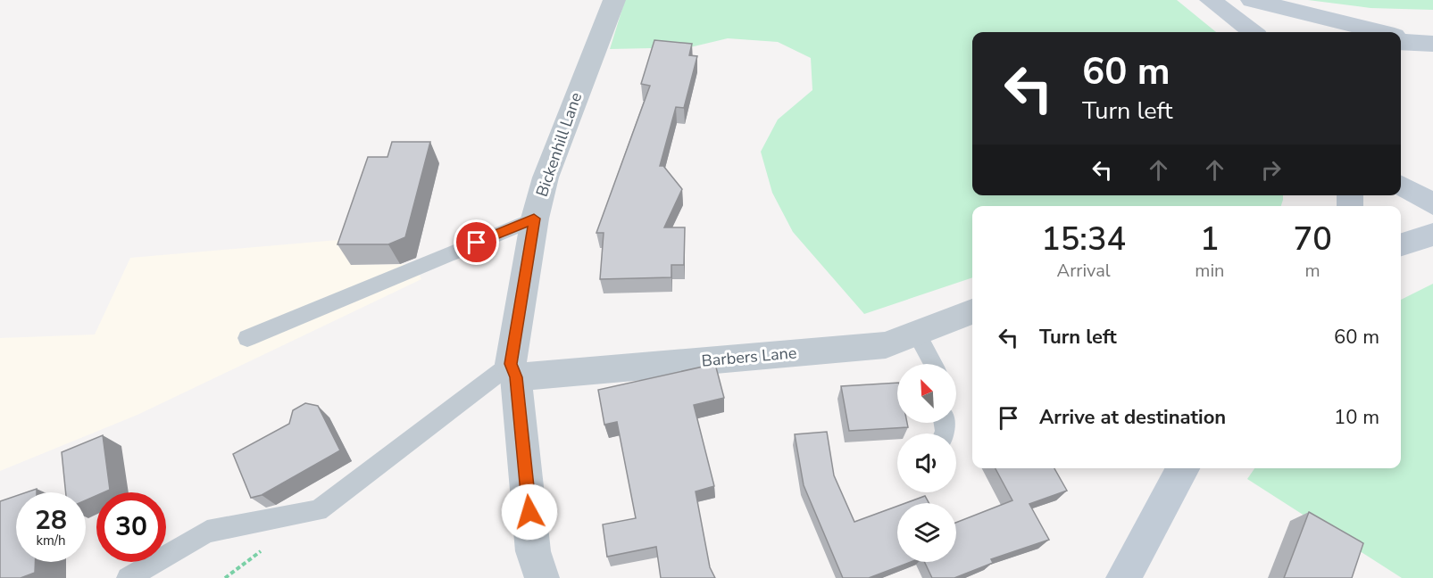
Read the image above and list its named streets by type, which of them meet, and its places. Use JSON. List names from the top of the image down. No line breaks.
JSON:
{"streets":{"street":["Bickenhill Lane","Barbers Lane"]},"crossings":[["Bickenhill Lane","Barbers Lane"]],"north":"top left","page":{"turn":["60 m","Turn left"],"eta":["15:34","Arrival","1","min","70","m"],"list":[{"name":"Turn left","value":"60 m"},{"name":"Arrive at destination","value":"10 m"}],"speed":"28 km/h","limit":"30"}}
